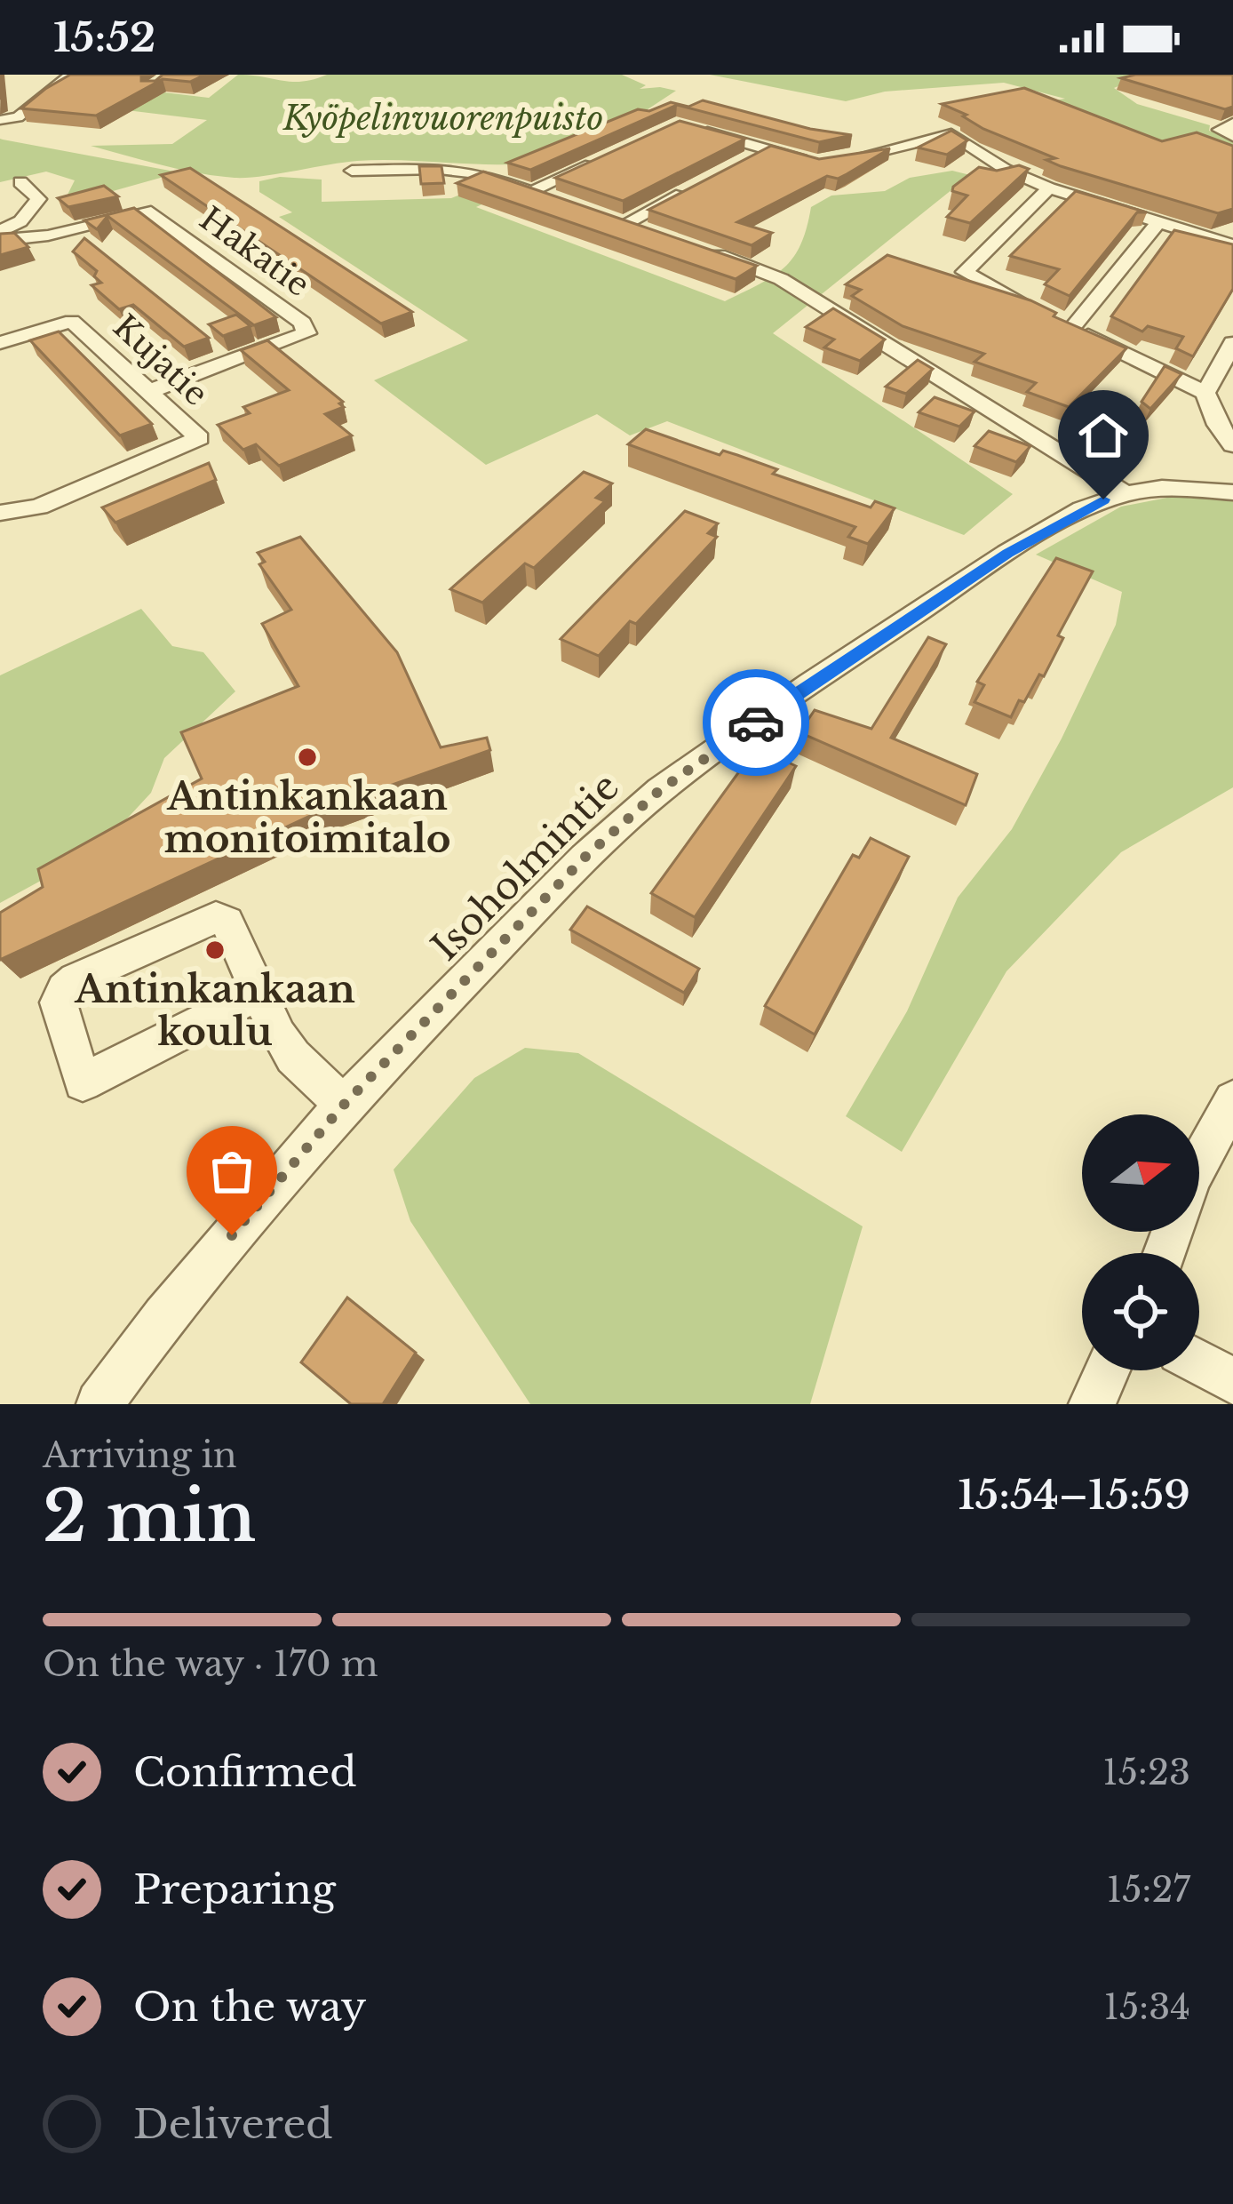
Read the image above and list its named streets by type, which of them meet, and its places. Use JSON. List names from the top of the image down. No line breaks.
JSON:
{"streets":{"street":["Hakatie","Kujatie","Isoholmintie"]},"crossings":[["Hakatie","Kujatie"]],"parks":["Kyöpelinvuorenpuisto"],"places":["Antinkankaan monitoimitalo","Antinkankaan koulu"],"north":"right","page":{"status":"15:52","heading":["2 min","Arriving in","15:54–15:59"],"bar":"On the way · 170 m","list":[["Confirmed","15:23"],["Preparing","15:27"],["On the way","15:34"],"Delivered"]}}
